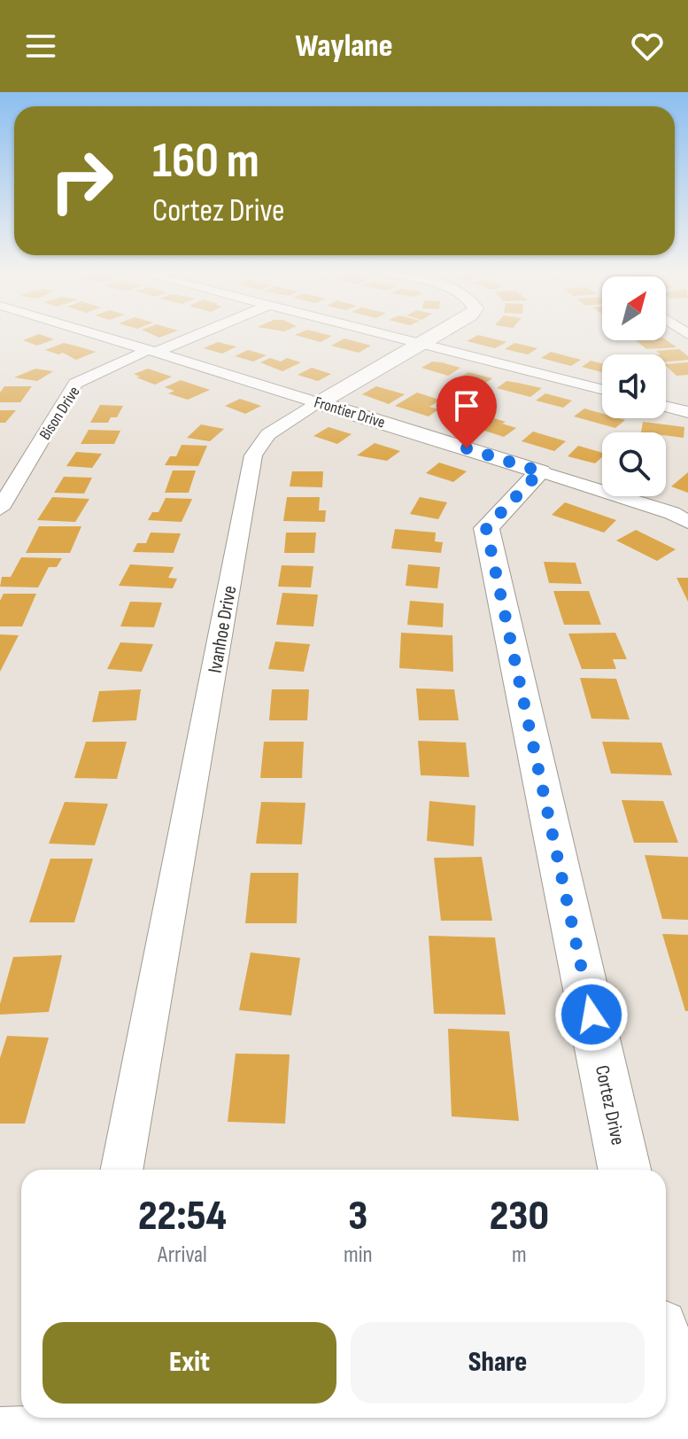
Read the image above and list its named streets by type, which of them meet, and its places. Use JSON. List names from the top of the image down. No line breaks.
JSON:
{"streets":{"street":["Frontier Drive","Bison Drive","Ivanhoe Drive","Cortez Drive"]},"crossings":[["Frontier Drive","Bison Drive"],["Frontier Drive","Ivanhoe Drive"],["Frontier Drive","Cortez Drive"]],"north":"top right","page":{"header":"Waylane","turn":["160 m","Cortez Drive"],"eta":["22:54","Arrival","3","min","230","m"],"buttons":["Exit","Share"]}}
